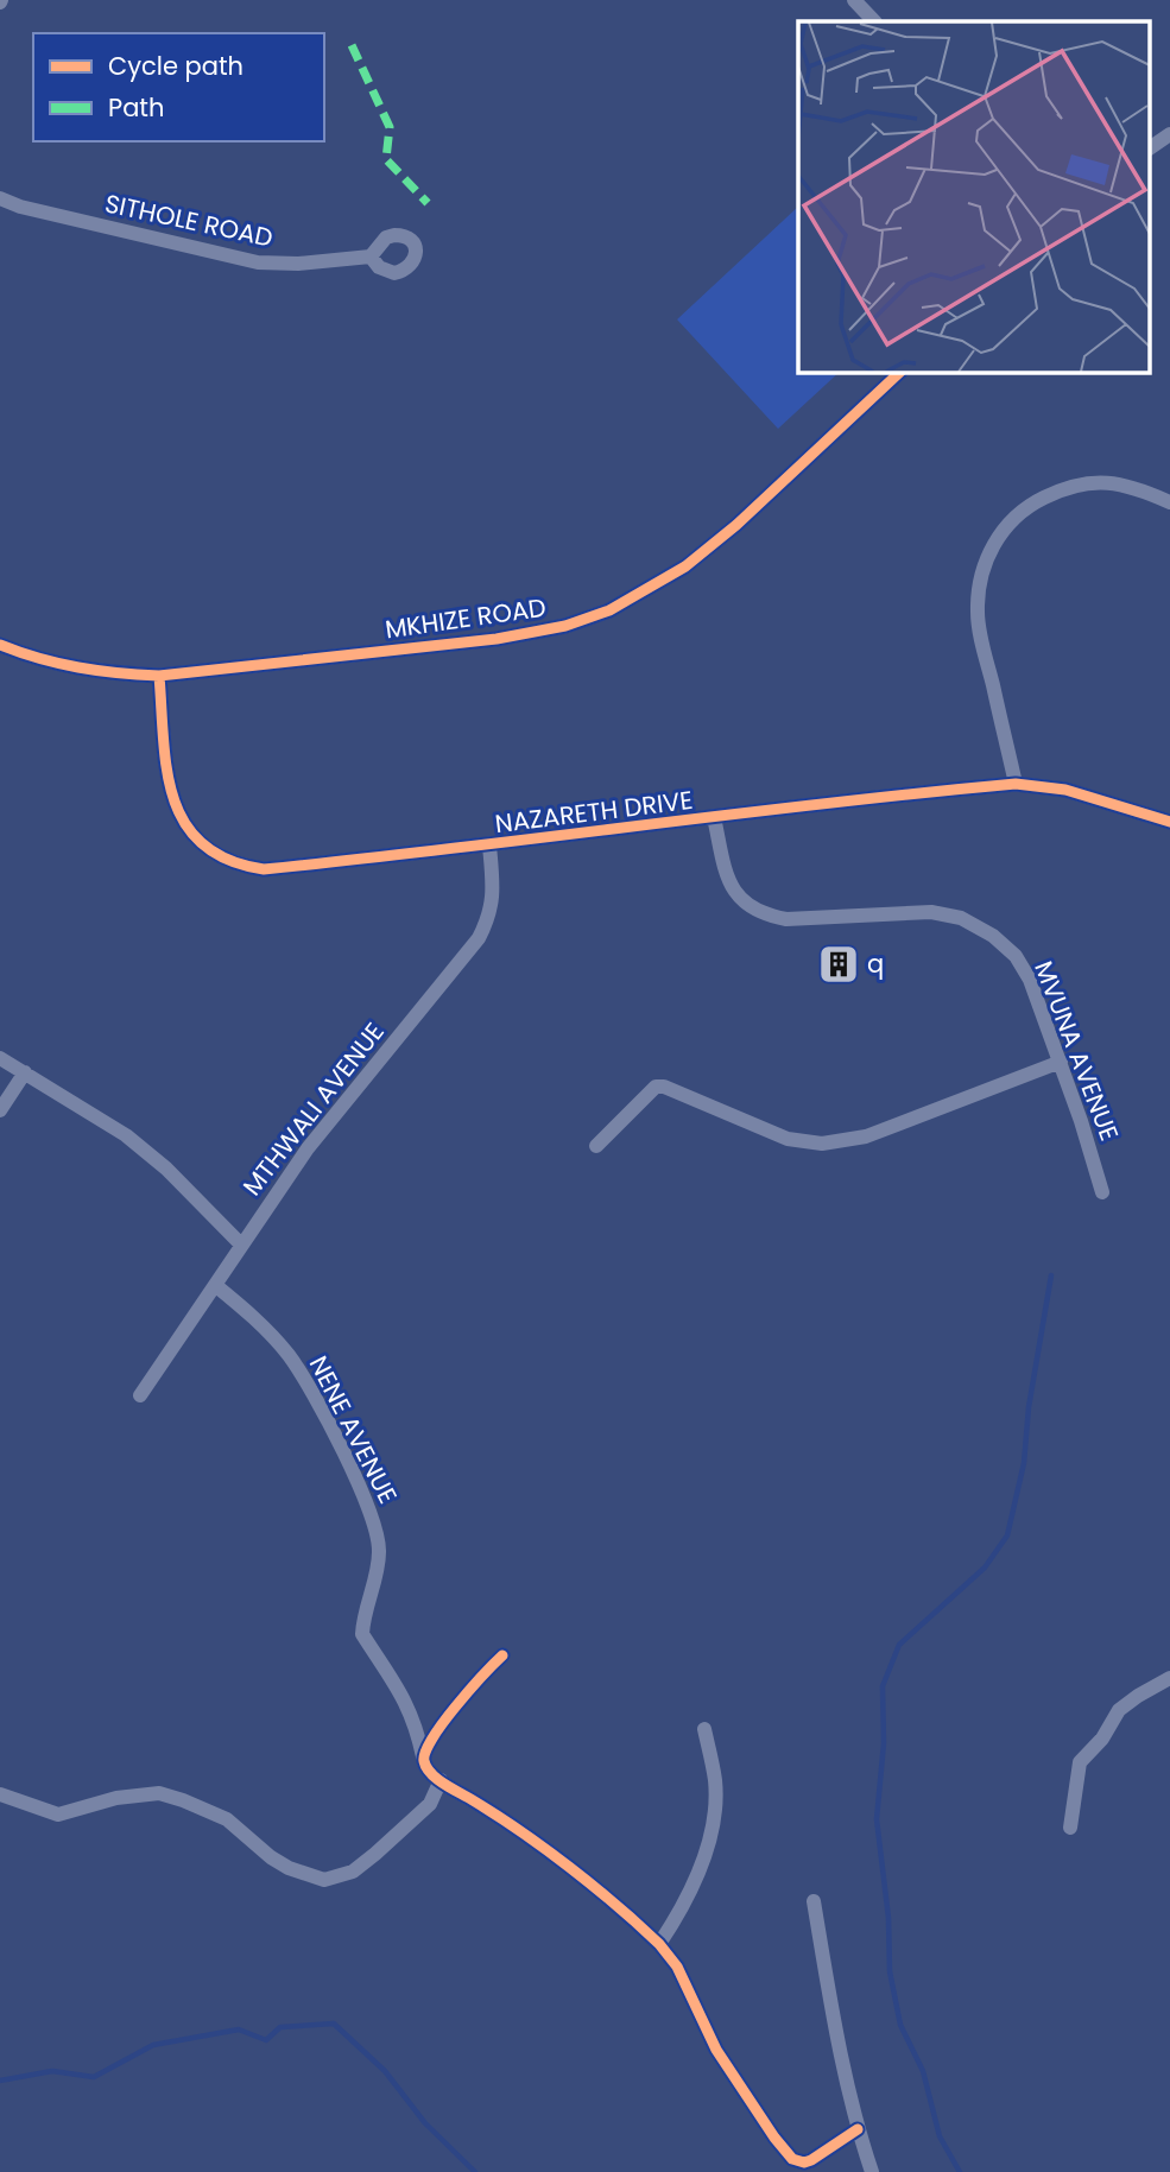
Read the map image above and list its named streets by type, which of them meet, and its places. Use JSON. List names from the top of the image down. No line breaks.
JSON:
{"streets":{"street":["SITHOLE ROAD","MKHIZE ROAD","NAZARETH DRIVE","MVUNA AVENUE","MTHWALI AVENUE","NENE AVENUE"]},"crossings":[["MKHIZE ROAD","NAZARETH DRIVE"],["NAZARETH DRIVE","MVUNA AVENUE"],["NAZARETH DRIVE","MTHWALI AVENUE"],["MTHWALI AVENUE","NENE AVENUE"]],"places":{"building":["q"]},"legend":["Cycle path","Path"]}
